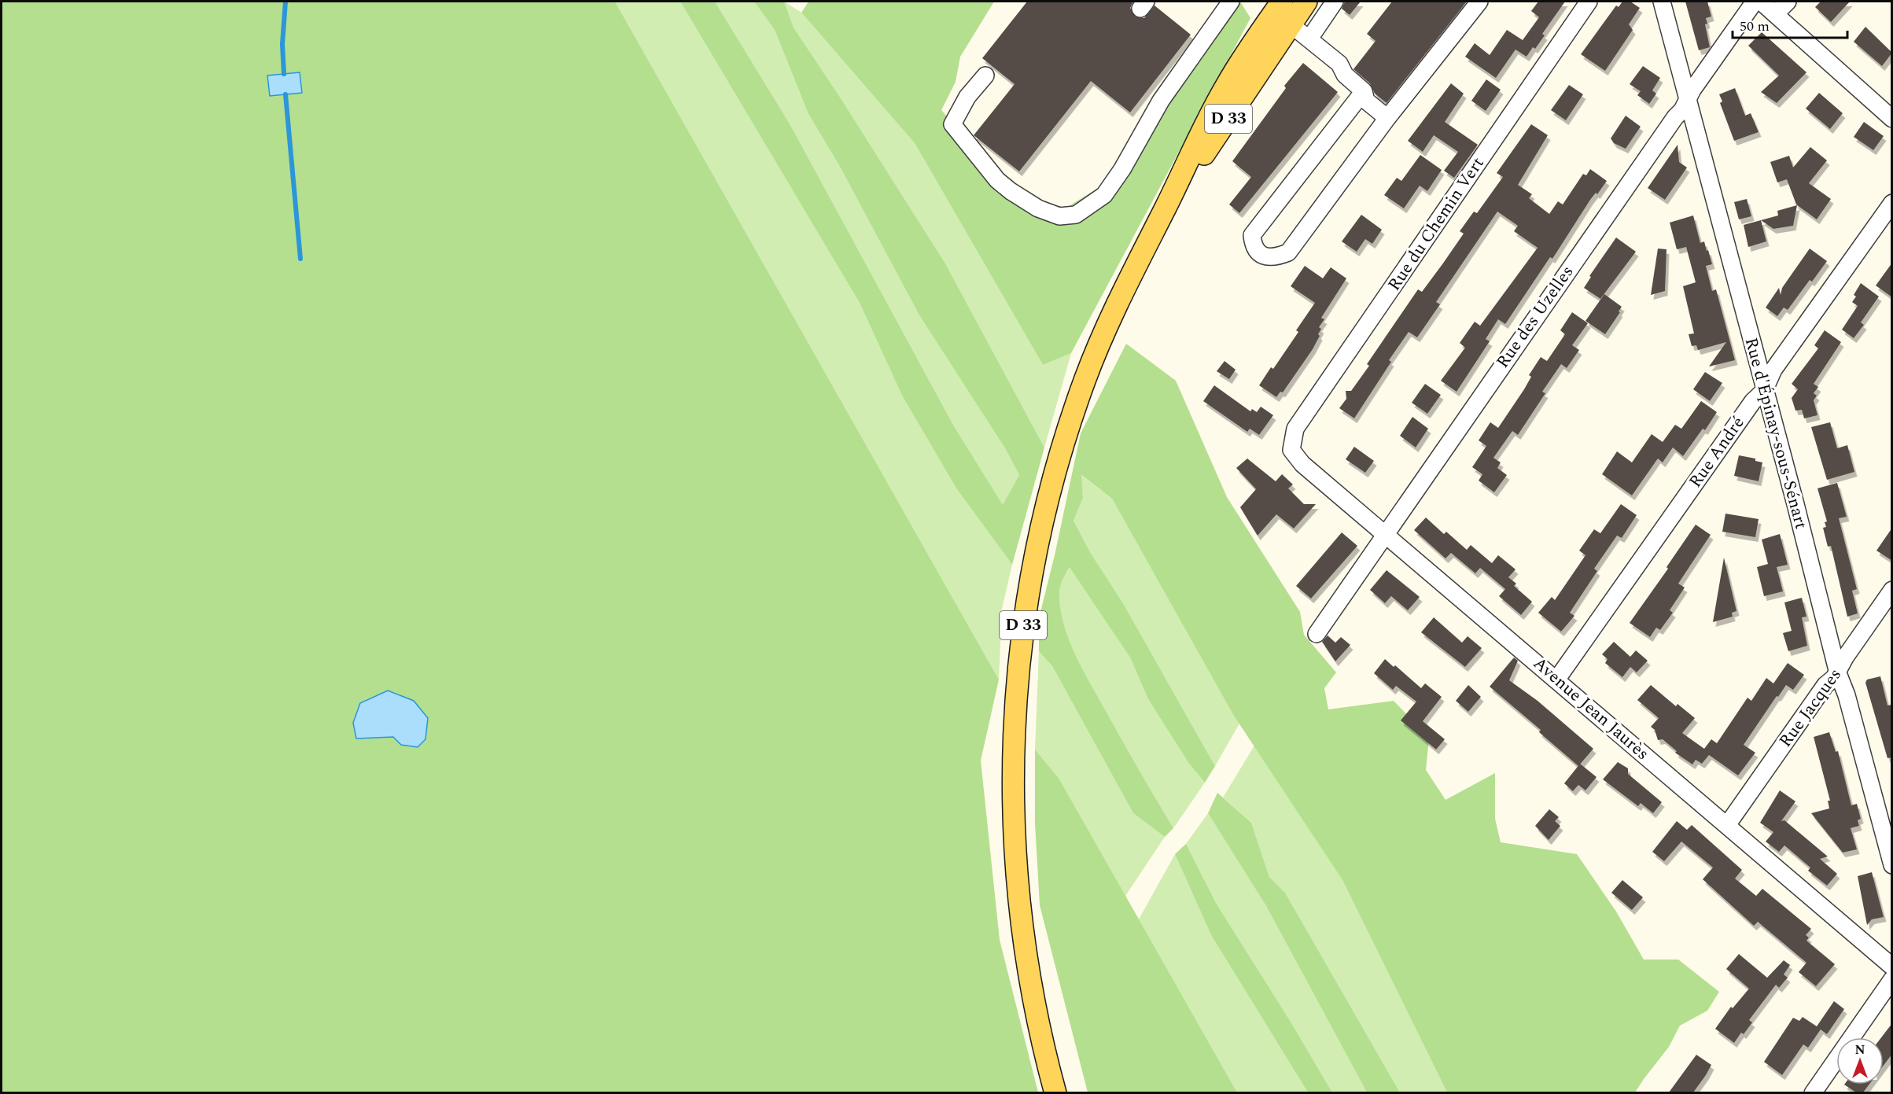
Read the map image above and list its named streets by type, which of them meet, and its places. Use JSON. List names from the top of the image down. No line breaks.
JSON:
{"streets":{"main road":["D 33"],"street":["Rue du Chemin Vert","Rue des Uzelles","Rue d'Épinay-sous-Sénart","Rue André","Rue Jacques","Avenue Jean Jaurès"]},"crossings":[["Rue du Chemin Vert","Avenue Jean Jaurès"],["Rue des Uzelles","Rue d'Épinay-sous-Sénart"],["Rue des Uzelles","Avenue Jean Jaurès"],["Rue d'Épinay-sous-Sénart","Rue André"],["Rue d'Épinay-sous-Sénart","Rue Jacques"],["Rue André","Avenue Jean Jaurès"],["Rue Jacques","Avenue Jean Jaurès"]],"scale_bar":"50 m","north":"top"}
